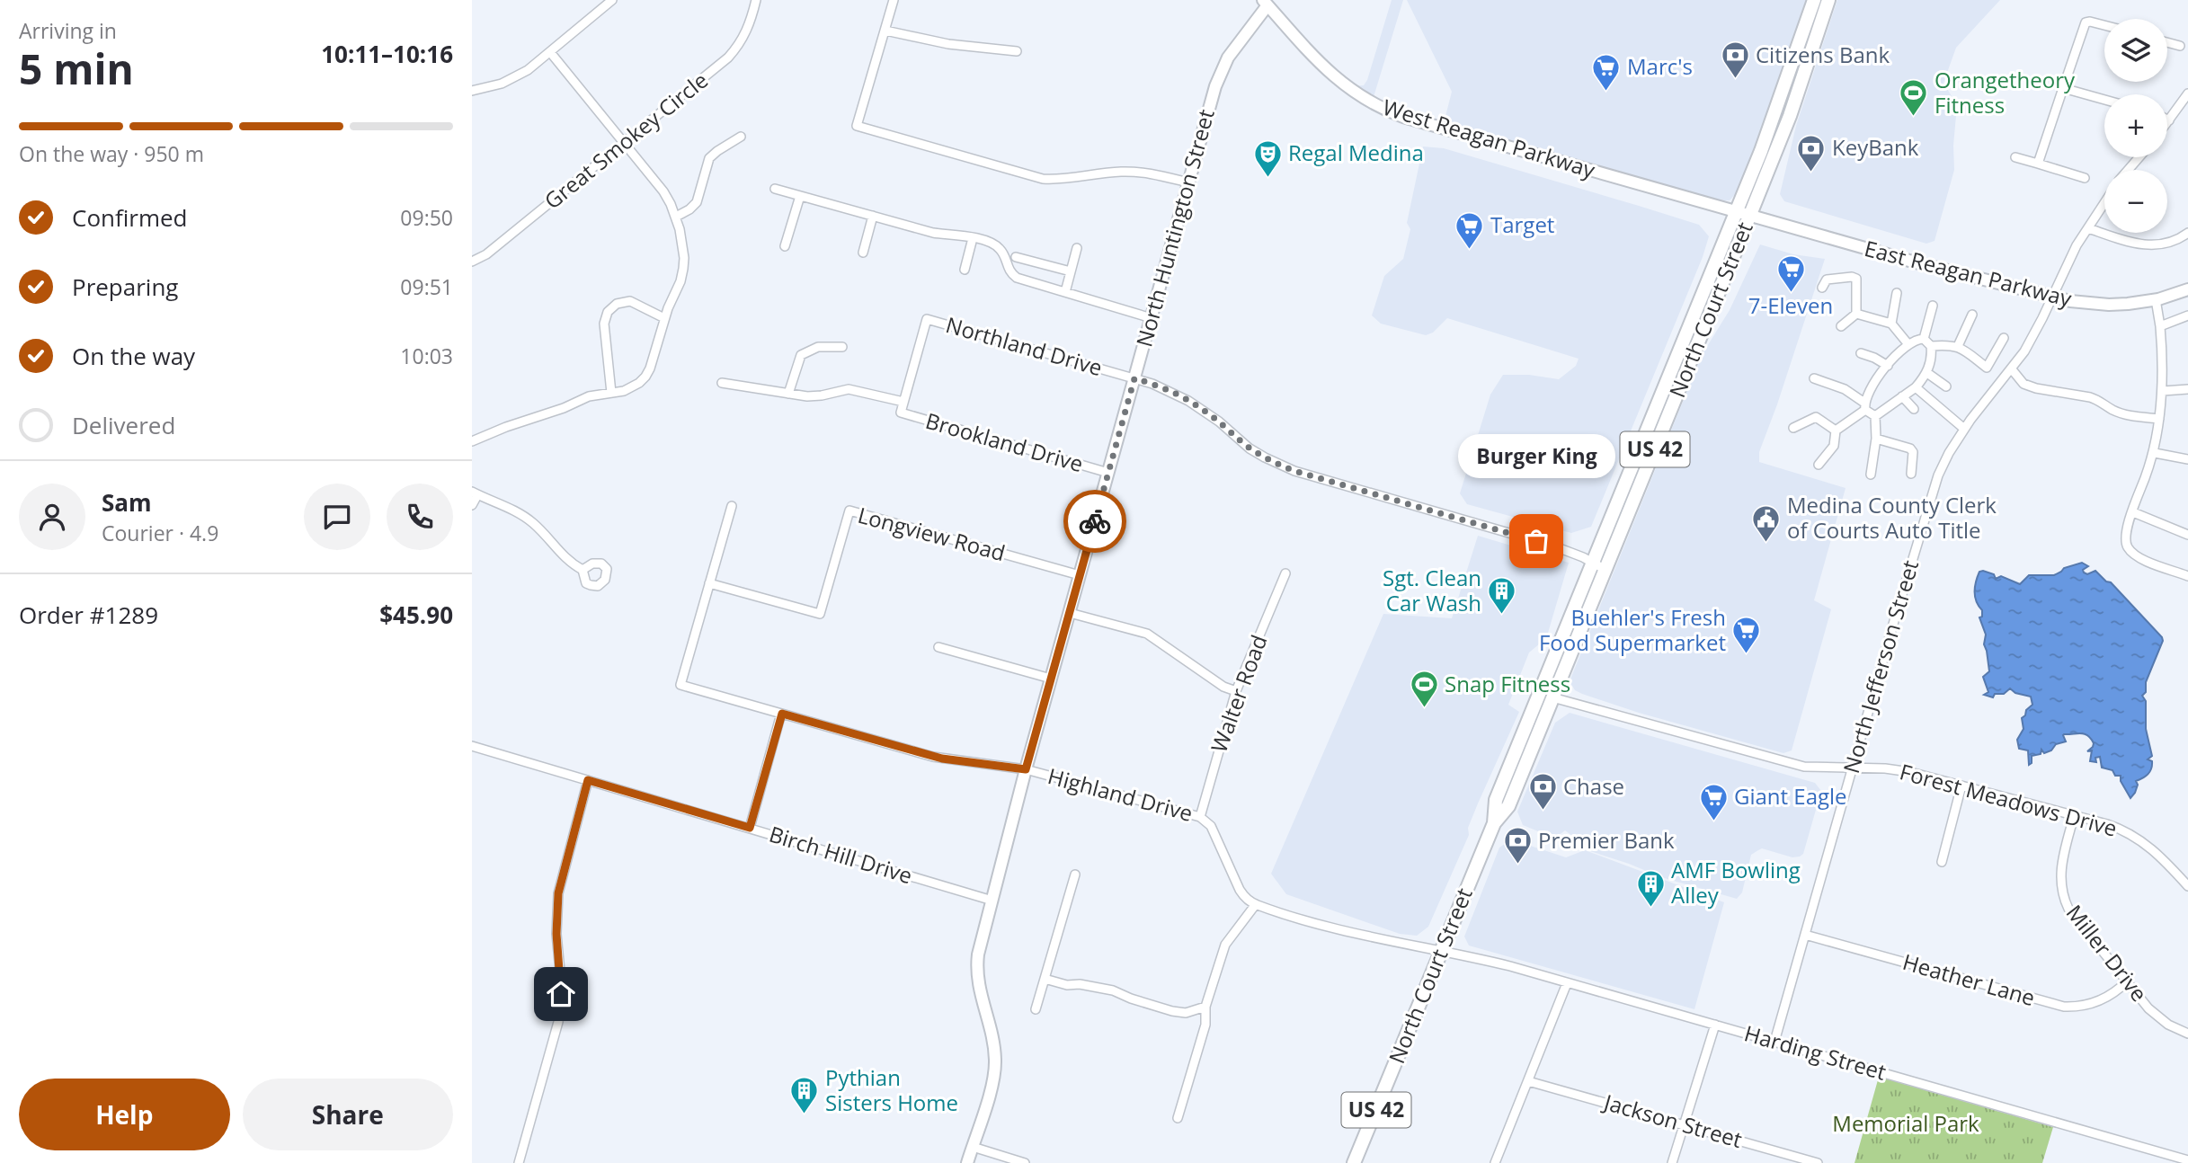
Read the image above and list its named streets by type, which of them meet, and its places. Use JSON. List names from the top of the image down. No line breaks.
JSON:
{"streets":{"main road":["North Court Street","US 42"],"street":["West Reagan Parkway","Great Smokey Circle","North Huntington Street","East Reagan Parkway","Northland Drive","Brookland Drive","Longview Road","North Jefferson Street","Walter Road","Highland Drive","Forest Meadows Drive","Birch Hill Drive","Miller Drive","Heather Lane","Harding Street","Jackson Street"]},"crossings":[["West Reagan Parkway","North Huntington Street"],["West Reagan Parkway","East Reagan Parkway"],["West Reagan Parkway","North Court Street"],["North Huntington Street","Northland Drive"],["North Huntington Street","Brookland Drive"],["North Huntington Street","Longview Road"],["North Huntington Street","Highland Drive"],["North Huntington Street","Birch Hill Drive"],["East Reagan Parkway","North Court Street"],["East Reagan Parkway","North Jefferson Street"],["North Court Street","Northland Drive"],["North Court Street","Forest Meadows Drive"],["North Court Street","Harding Street"],["Northland Drive","Brookland Drive"],["Longview Road","Highland Drive"],["North Jefferson Street","Forest Meadows Drive"],["North Jefferson Street","Heather Lane"],["North Jefferson Street","Harding Street"],["Walter Road","Highland Drive"],["Highland Drive","Harding Street"],["Forest Meadows Drive","Miller Drive"],["Miller Drive","Heather Lane"]],"parks":["Memorial Park"],"places":{"bank":["Citizens Bank","KeyBank","Chase","Premier Bank"],"supermarket":["Marc's","Target","7-Eleven","Buehler's Fresh Food Supermarket","Giant Eagle"],"sports":["Orangetheory Fitness","Snap Fitness"],"theatre":["Regal Medina"],"other":["Burger King"],"public building":["Medina County Clerk of Courts Auto Title"],"building":["Sgt. Clean Car Wash","AMF Bowling Alley","Pythian Sisters Home"]},"page":{"heading":["5 min","Arriving in","10:11–10:16"],"panel":["Sam","Courier · 4.9","Order #1289","$45.90"],"map_buttons":["+","−"],"bar":"On the way · 950 m","list":[["Confirmed","09:50"],["Preparing","09:51"],["On the way","10:03"],"Delivered"],"bubble":"Burger King","buttons":["Help","Share"]}}
